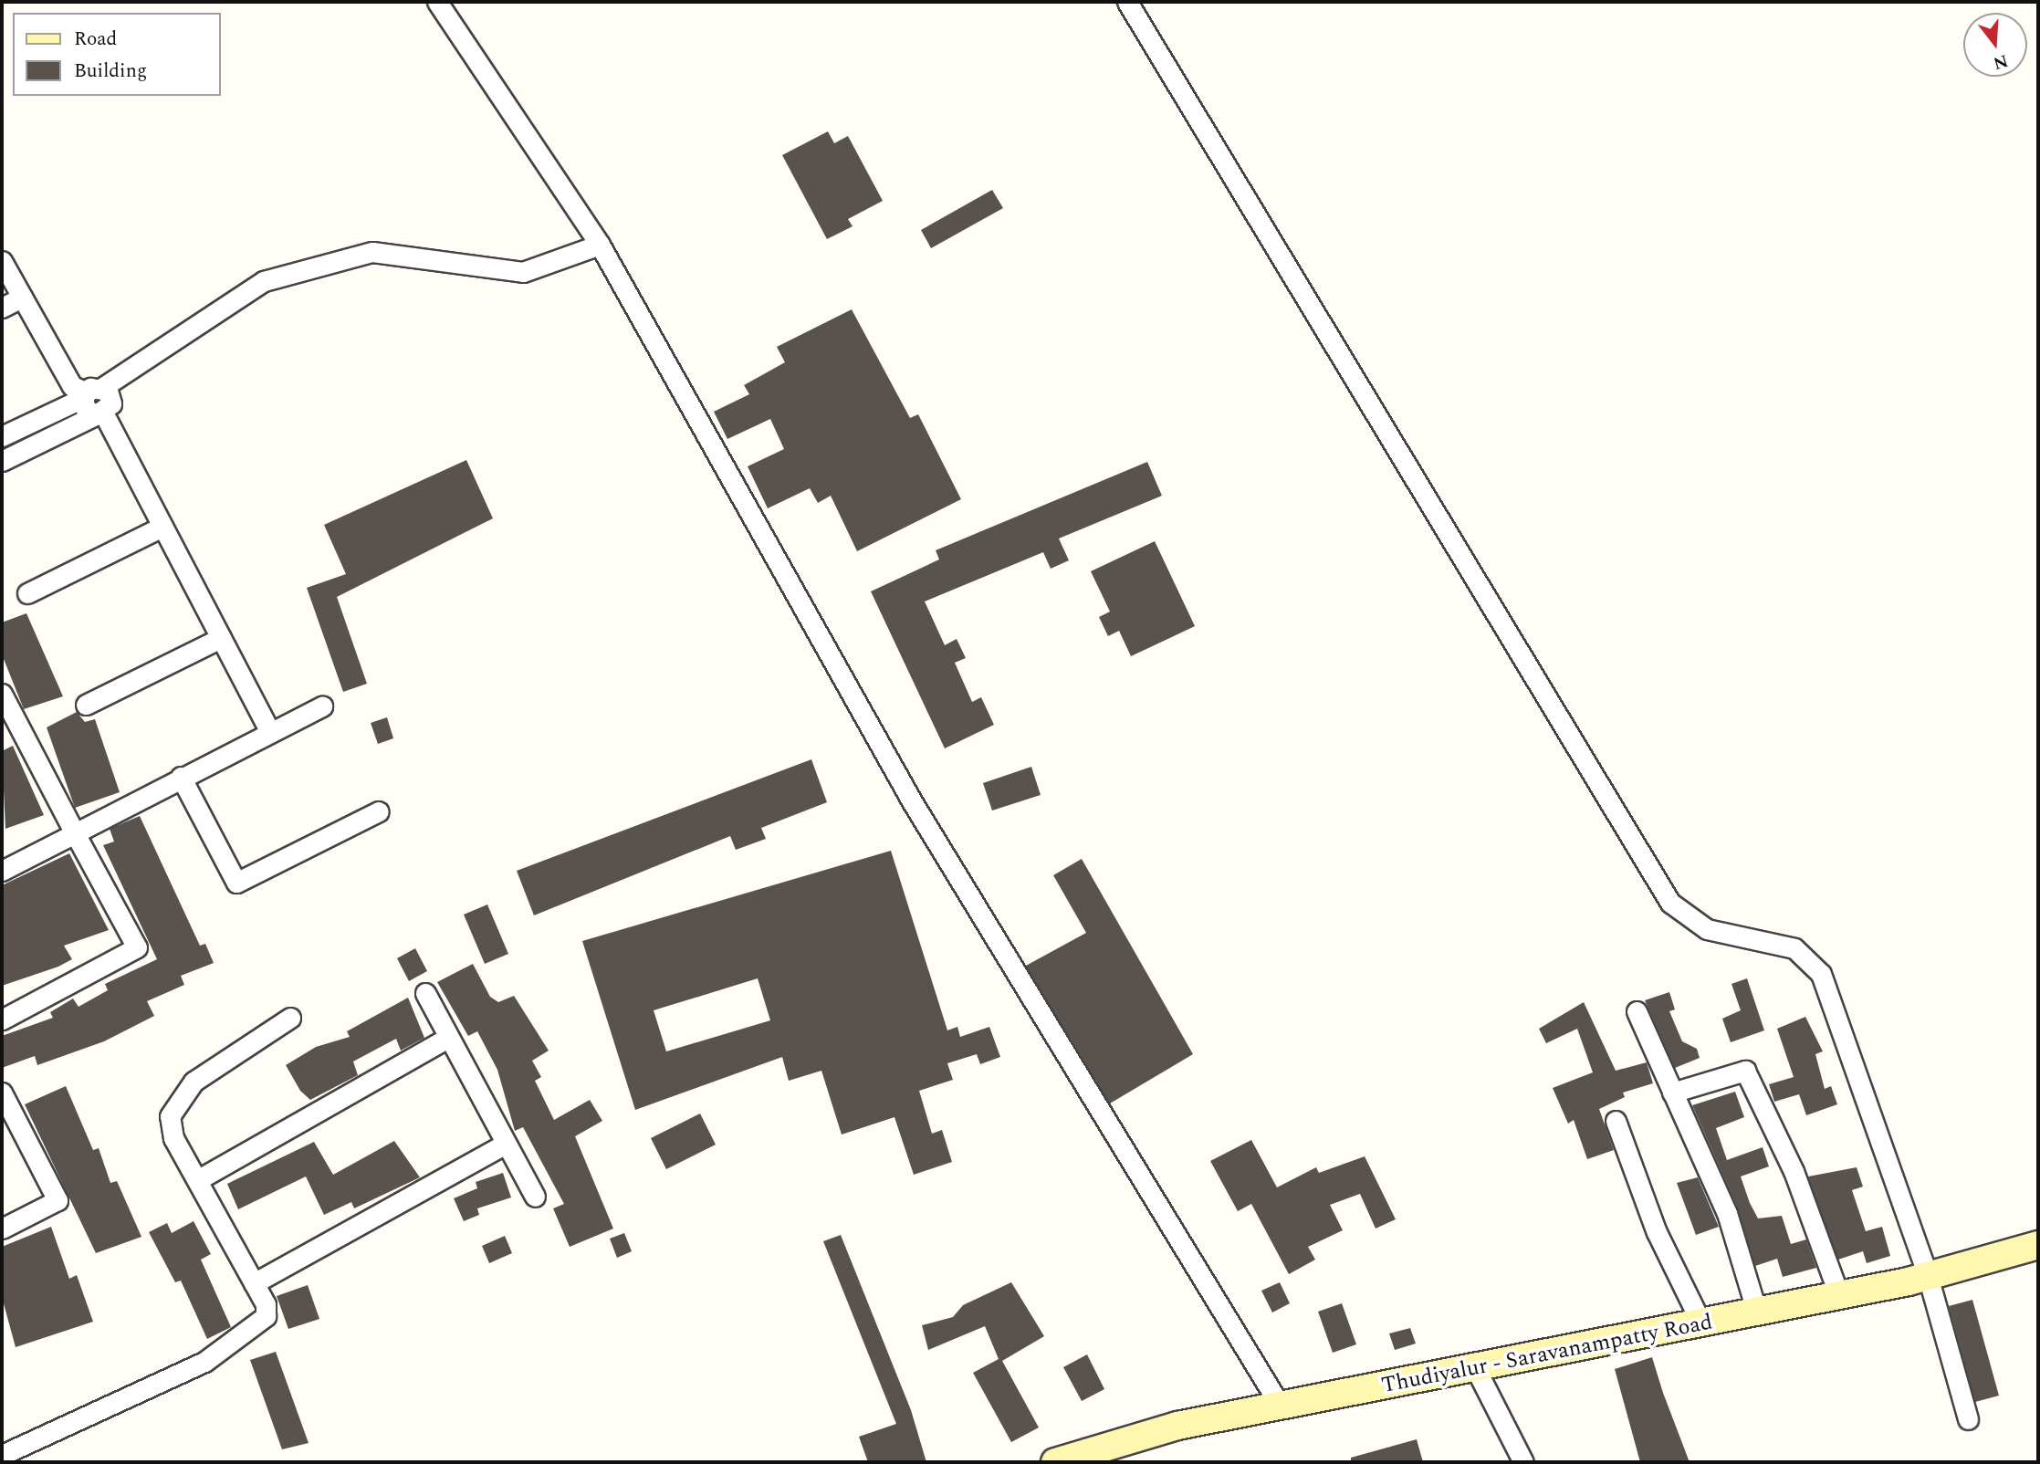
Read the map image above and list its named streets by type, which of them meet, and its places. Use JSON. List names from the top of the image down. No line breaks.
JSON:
{"streets":{"main road":["Thudiyalur - Saravanampatty Road"]},"legend":["Road","Building"],"north":"bottom"}
